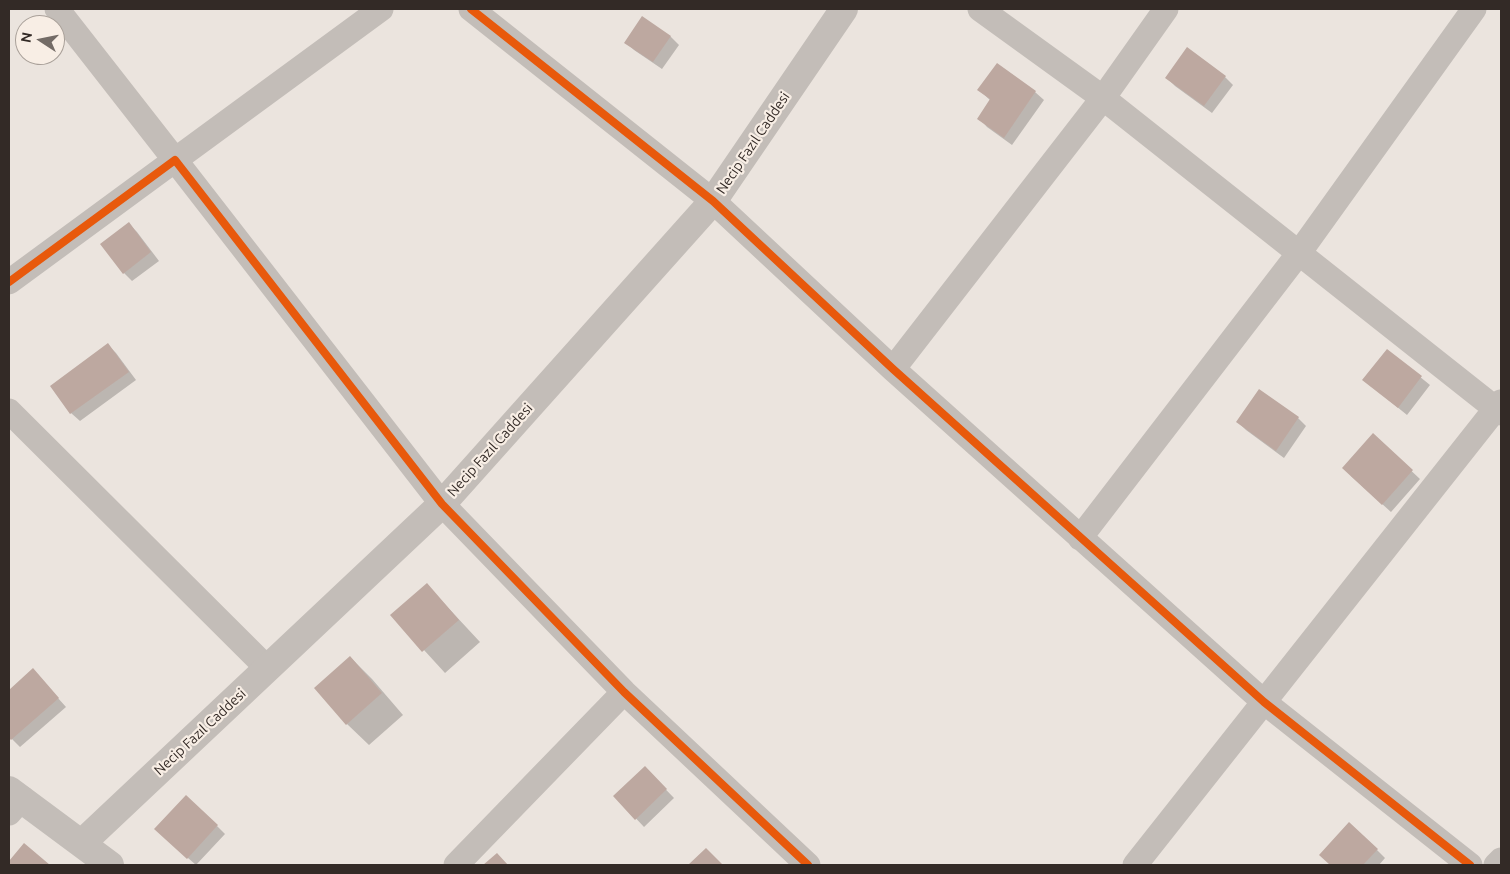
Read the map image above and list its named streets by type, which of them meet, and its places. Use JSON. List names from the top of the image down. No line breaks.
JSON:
{"streets":{"street":["Necip Fazıl Caddesi"]},"north":"left"}
